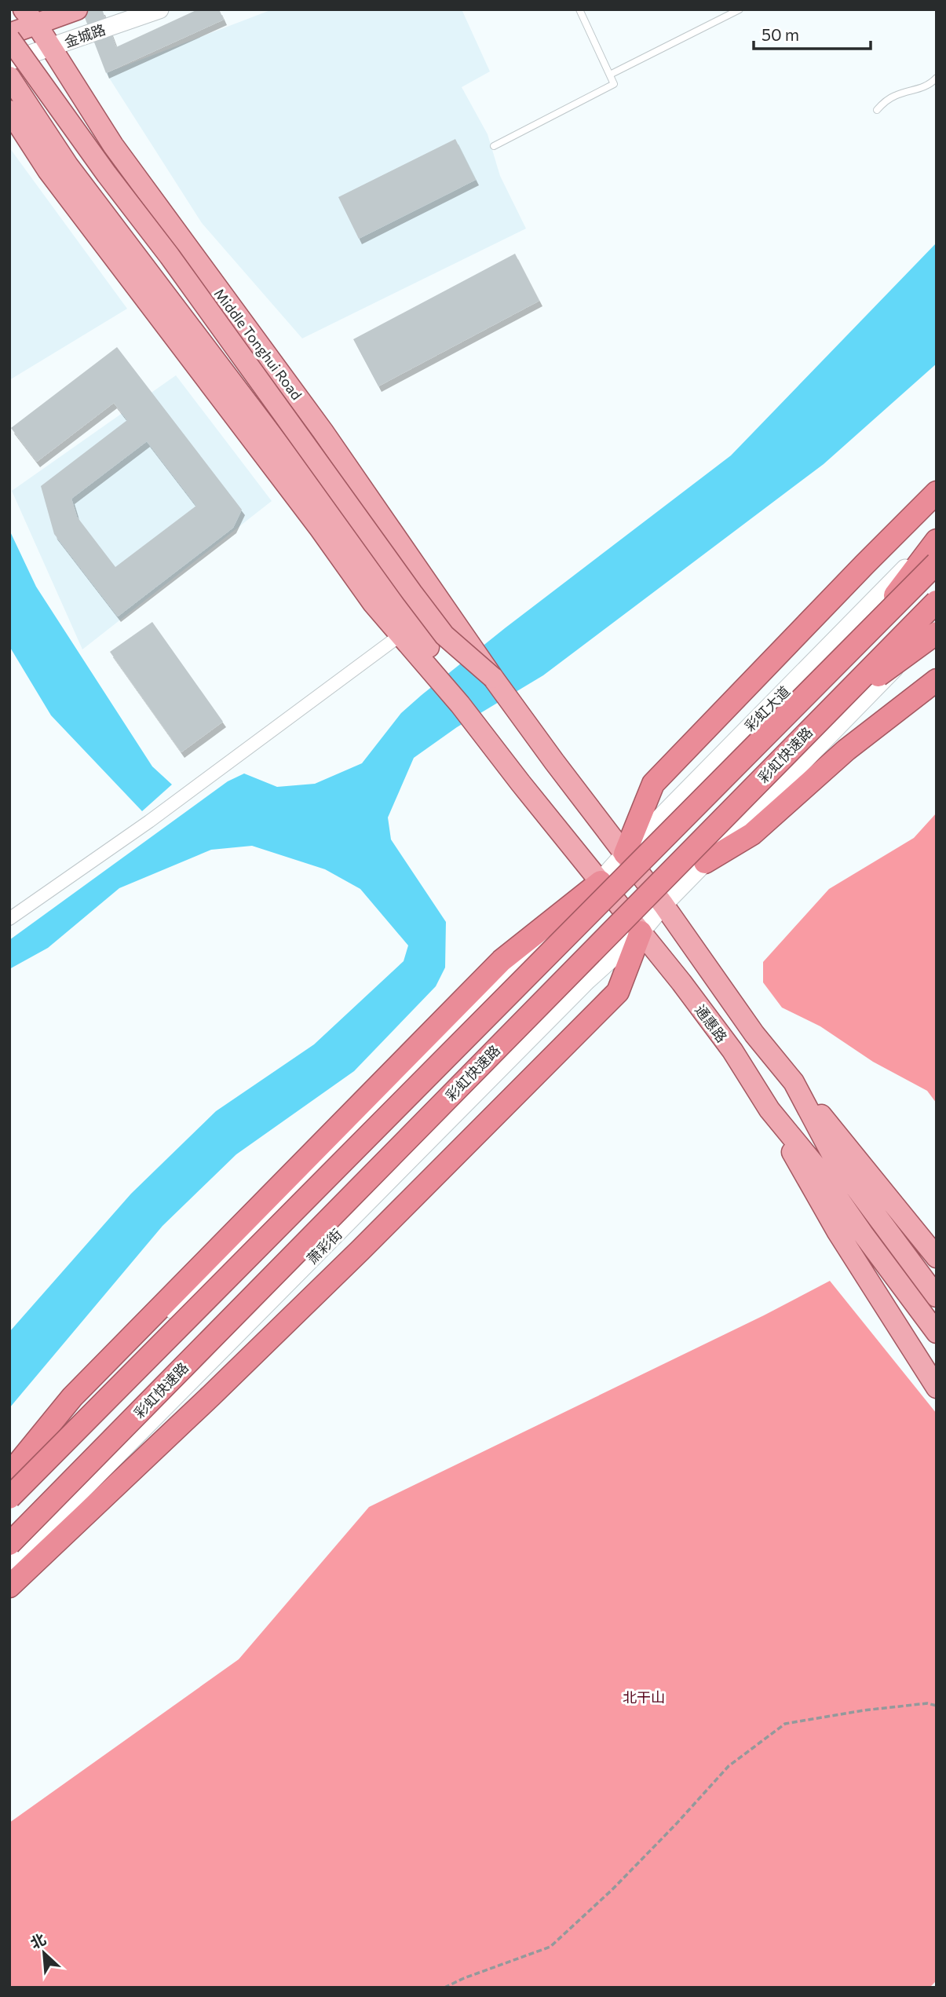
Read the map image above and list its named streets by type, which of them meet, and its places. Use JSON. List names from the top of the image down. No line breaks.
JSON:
{"streets":{"highway":["彩虹快速路"],"main road":["金城路","Middle Tonghui Road","彩虹大道","通惠路","萧彩街"]},"crossings":[["金城路","Middle Tonghui Road"],["Middle Tonghui Road","通惠路"],["彩虹大道","通惠路"],["彩虹快速路","萧彩街"],["通惠路","萧彩街"]],"parks":["北干山"],"scale_bar":"50 m","north":"top left"}
